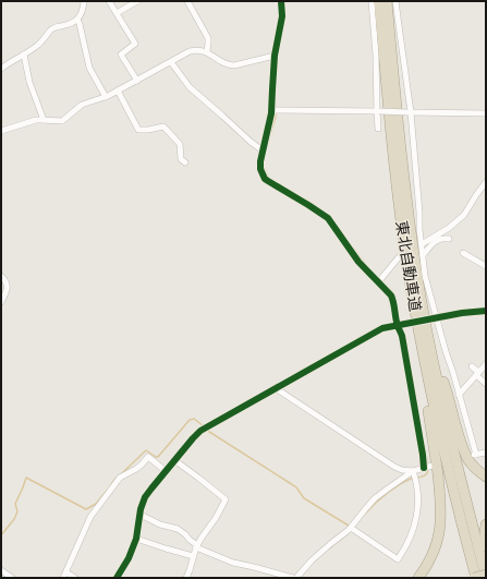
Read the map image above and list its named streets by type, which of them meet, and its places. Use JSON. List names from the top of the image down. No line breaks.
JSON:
{"streets":{"highway":["東北自動車道"]}}
